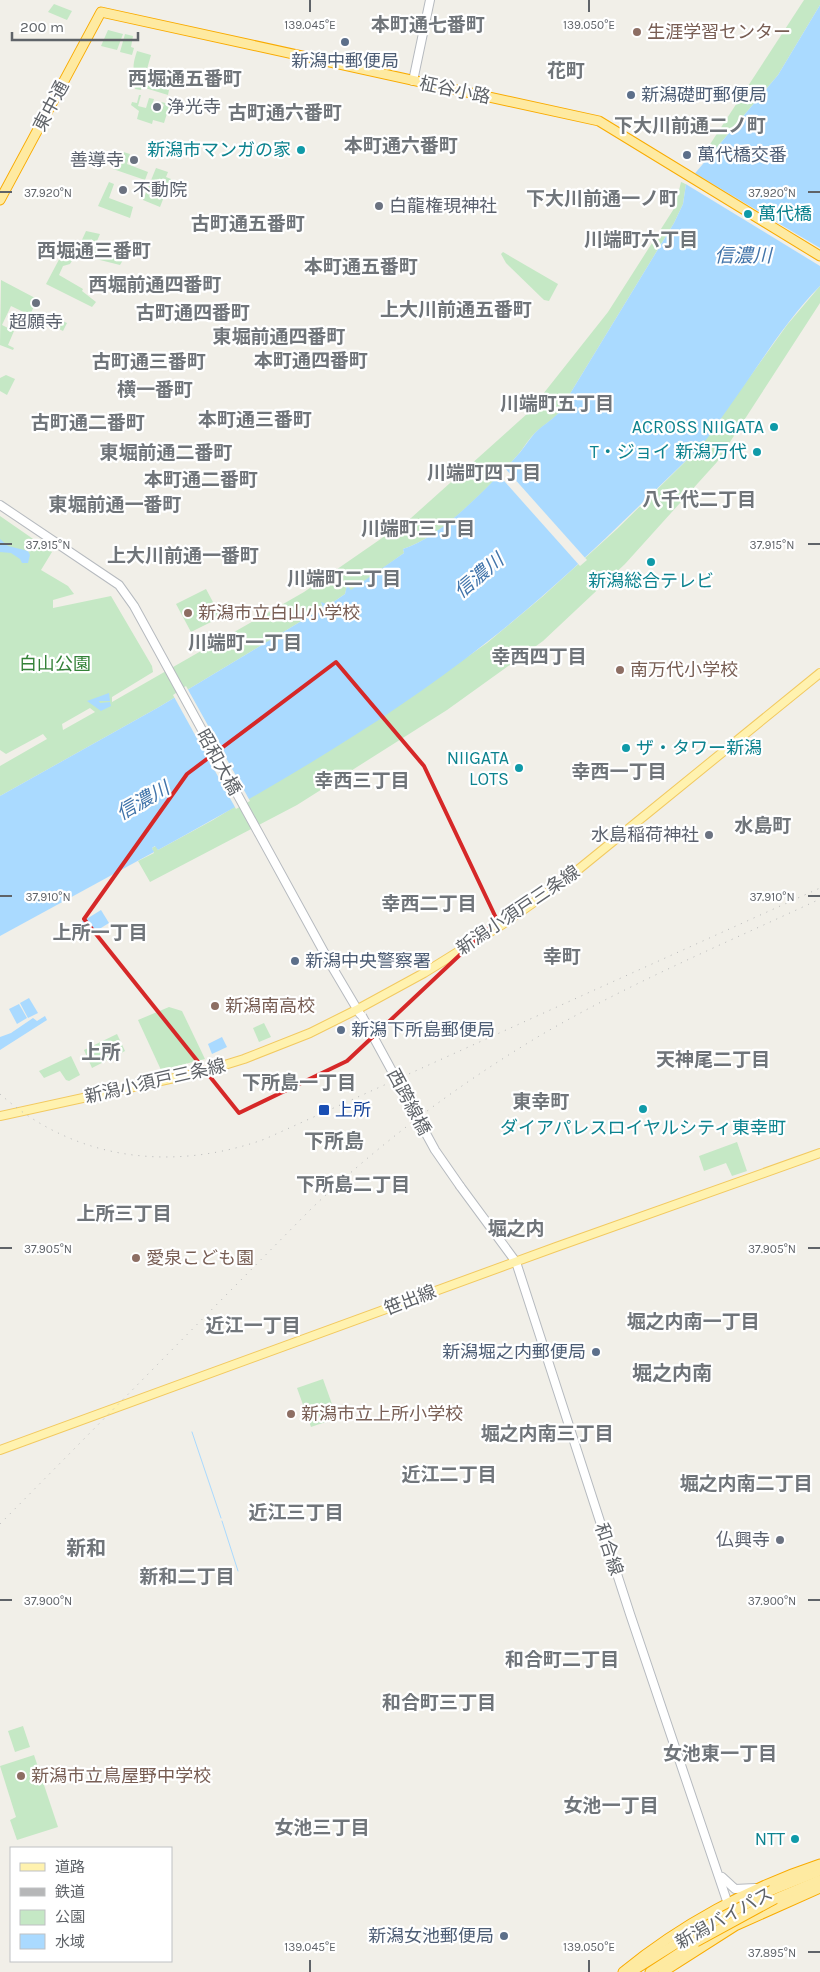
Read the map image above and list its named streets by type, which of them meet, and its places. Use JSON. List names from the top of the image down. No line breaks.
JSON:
{"streets":{"highway":["柾谷小路","東中通","新潟バイパス"],"main road":["昭和大橋","新潟小須戸三条線","西跨線橋","笹出線","和合線"]},"crossings":[["柾谷小路","東中通"],["昭和大橋","新潟小須戸三条線"],["昭和大橋","西跨線橋"],["新潟小須戸三条線","西跨線橋"],["西跨線橋","和合線"],["笹出線","和合線"]],"districts":["本町通七番町","花町","西堀通五番町","古町通六番町","下大川前通二ノ町","本町通六番町","下大川前通一ノ町","古町通五番町","川端町六丁目","西堀通三番町","本町通五番町","西堀前通四番町","上大川前通五番町","古町通四番町","東堀前通四番町","本町通四番町","古町通三番町","横一番町","川端町五丁目","本町通三番町","古町通二番町","東堀前通二番町","川端町四丁目","本町通二番町","八千代二丁目","東堀前通一番町","川端町三丁目","上大川前通一番町","川端町二丁目","川端町一丁目","幸西四丁目","幸西一丁目","幸西三丁目","水島町","幸西二丁目","上所一丁目","幸町","上所","天神尾二丁目","下所島一丁目","東幸町","下所島","下所島二丁目","上所三丁目","堀之内","堀之内南一丁目","近江一丁目","堀之内南","堀之内南三丁目","近江二丁目","堀之内南二丁目","近江三丁目","新和","新和二丁目","和合町二丁目","和合町三丁目","女池東一丁目","女池一丁目","女池三丁目"],"water":["信濃川"],"parks":["白山公園"],"places":{"other":["生涯学習センター","新潟中郵便局","新潟礎町郵便局","浄光寺","新潟市マンガの家","萬代橋交番","善導寺","不動院","白龍権現神社","萬代橋","超願寺","ACROSS NIIGATA","T・ジョイ 新潟万代","新潟総合テレビ","新潟市立白山小学校","南万代小学校","ザ・タワー新潟","NIIGATA LOTS","水島稲荷神社","新潟中央警察署","新潟南高校","新潟下所島郵便局","ダイアパレスロイヤルシティ東幸町","愛泉こども園","新潟堀之内郵便局","新潟市立上所小学校","仏興寺","新潟市立鳥屋野中学校","NTT","新潟女池郵便局"],"transit":["上所"]},"legend":["道路","鉄道","公園","水域"],"scale_bar":"200 m","coordinates":["139.045°E","139.050°E","37.920°N","37.915°N","37.910°N","37.905°N","37.900°N","37.895°N"]}
